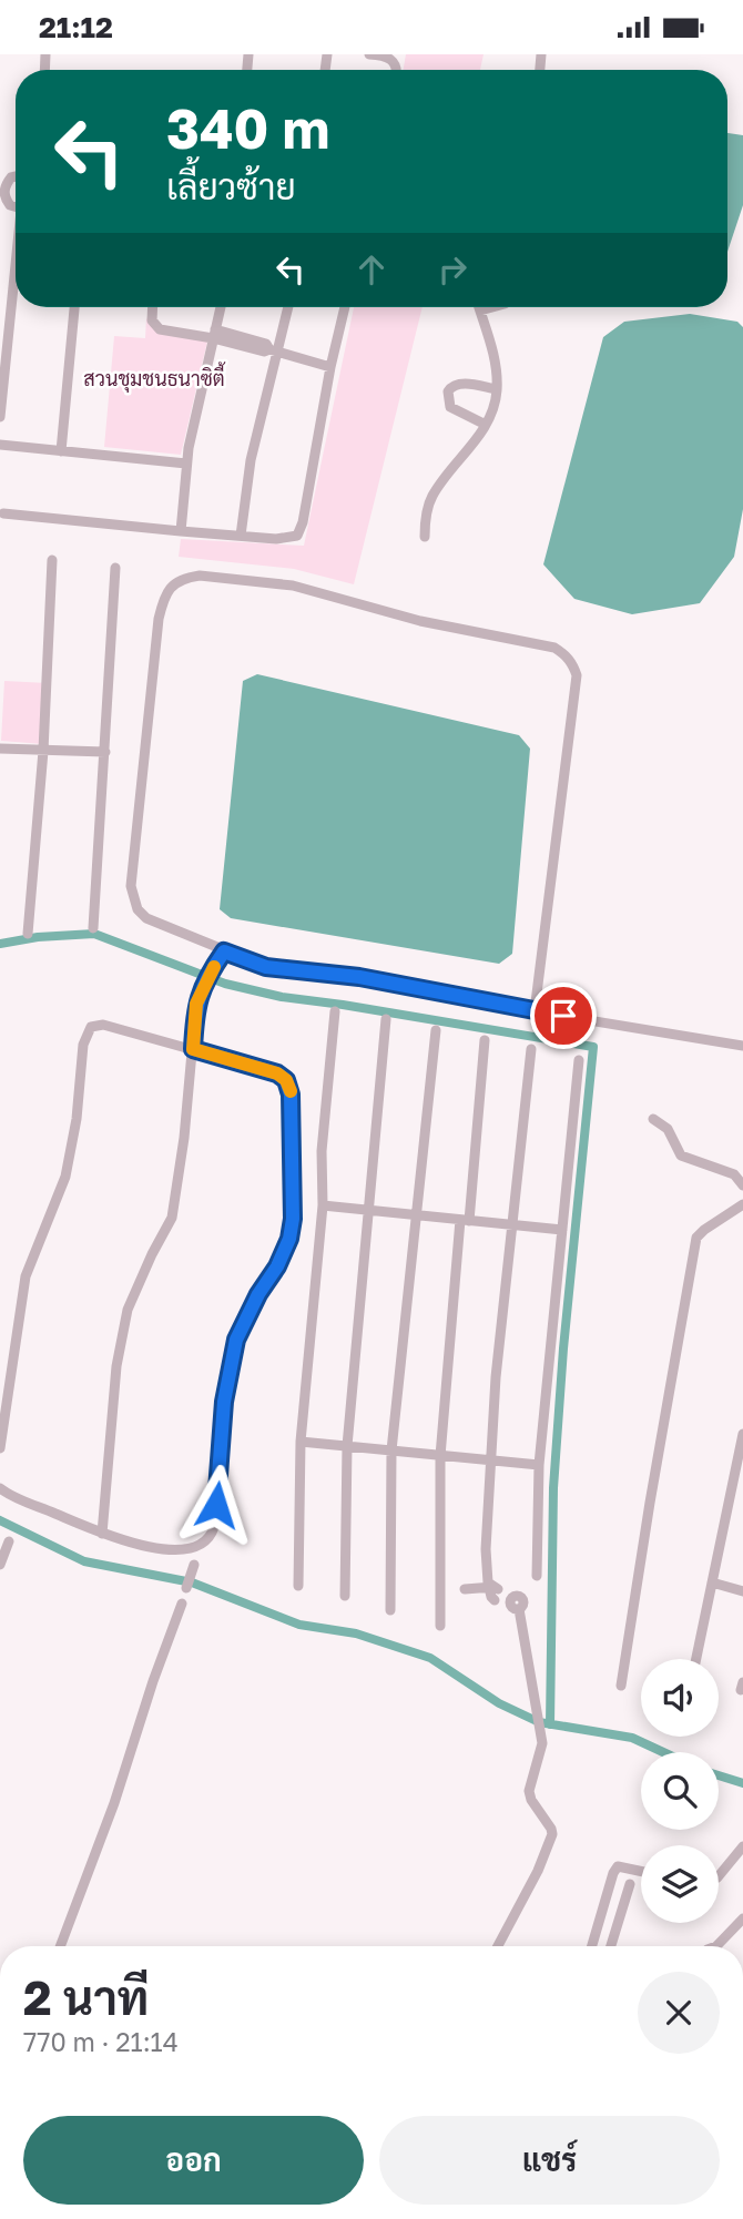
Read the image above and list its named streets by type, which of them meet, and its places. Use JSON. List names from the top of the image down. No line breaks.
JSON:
{"parks":["สวนชุมชนธนาซิตี้"],"page":{"status":"21:12","turn":["340 m","เลี้ยวซ้าย"],"heading":["2 นาที","770 m · 21:14"],"buttons":["ออก","แชร์"]}}
